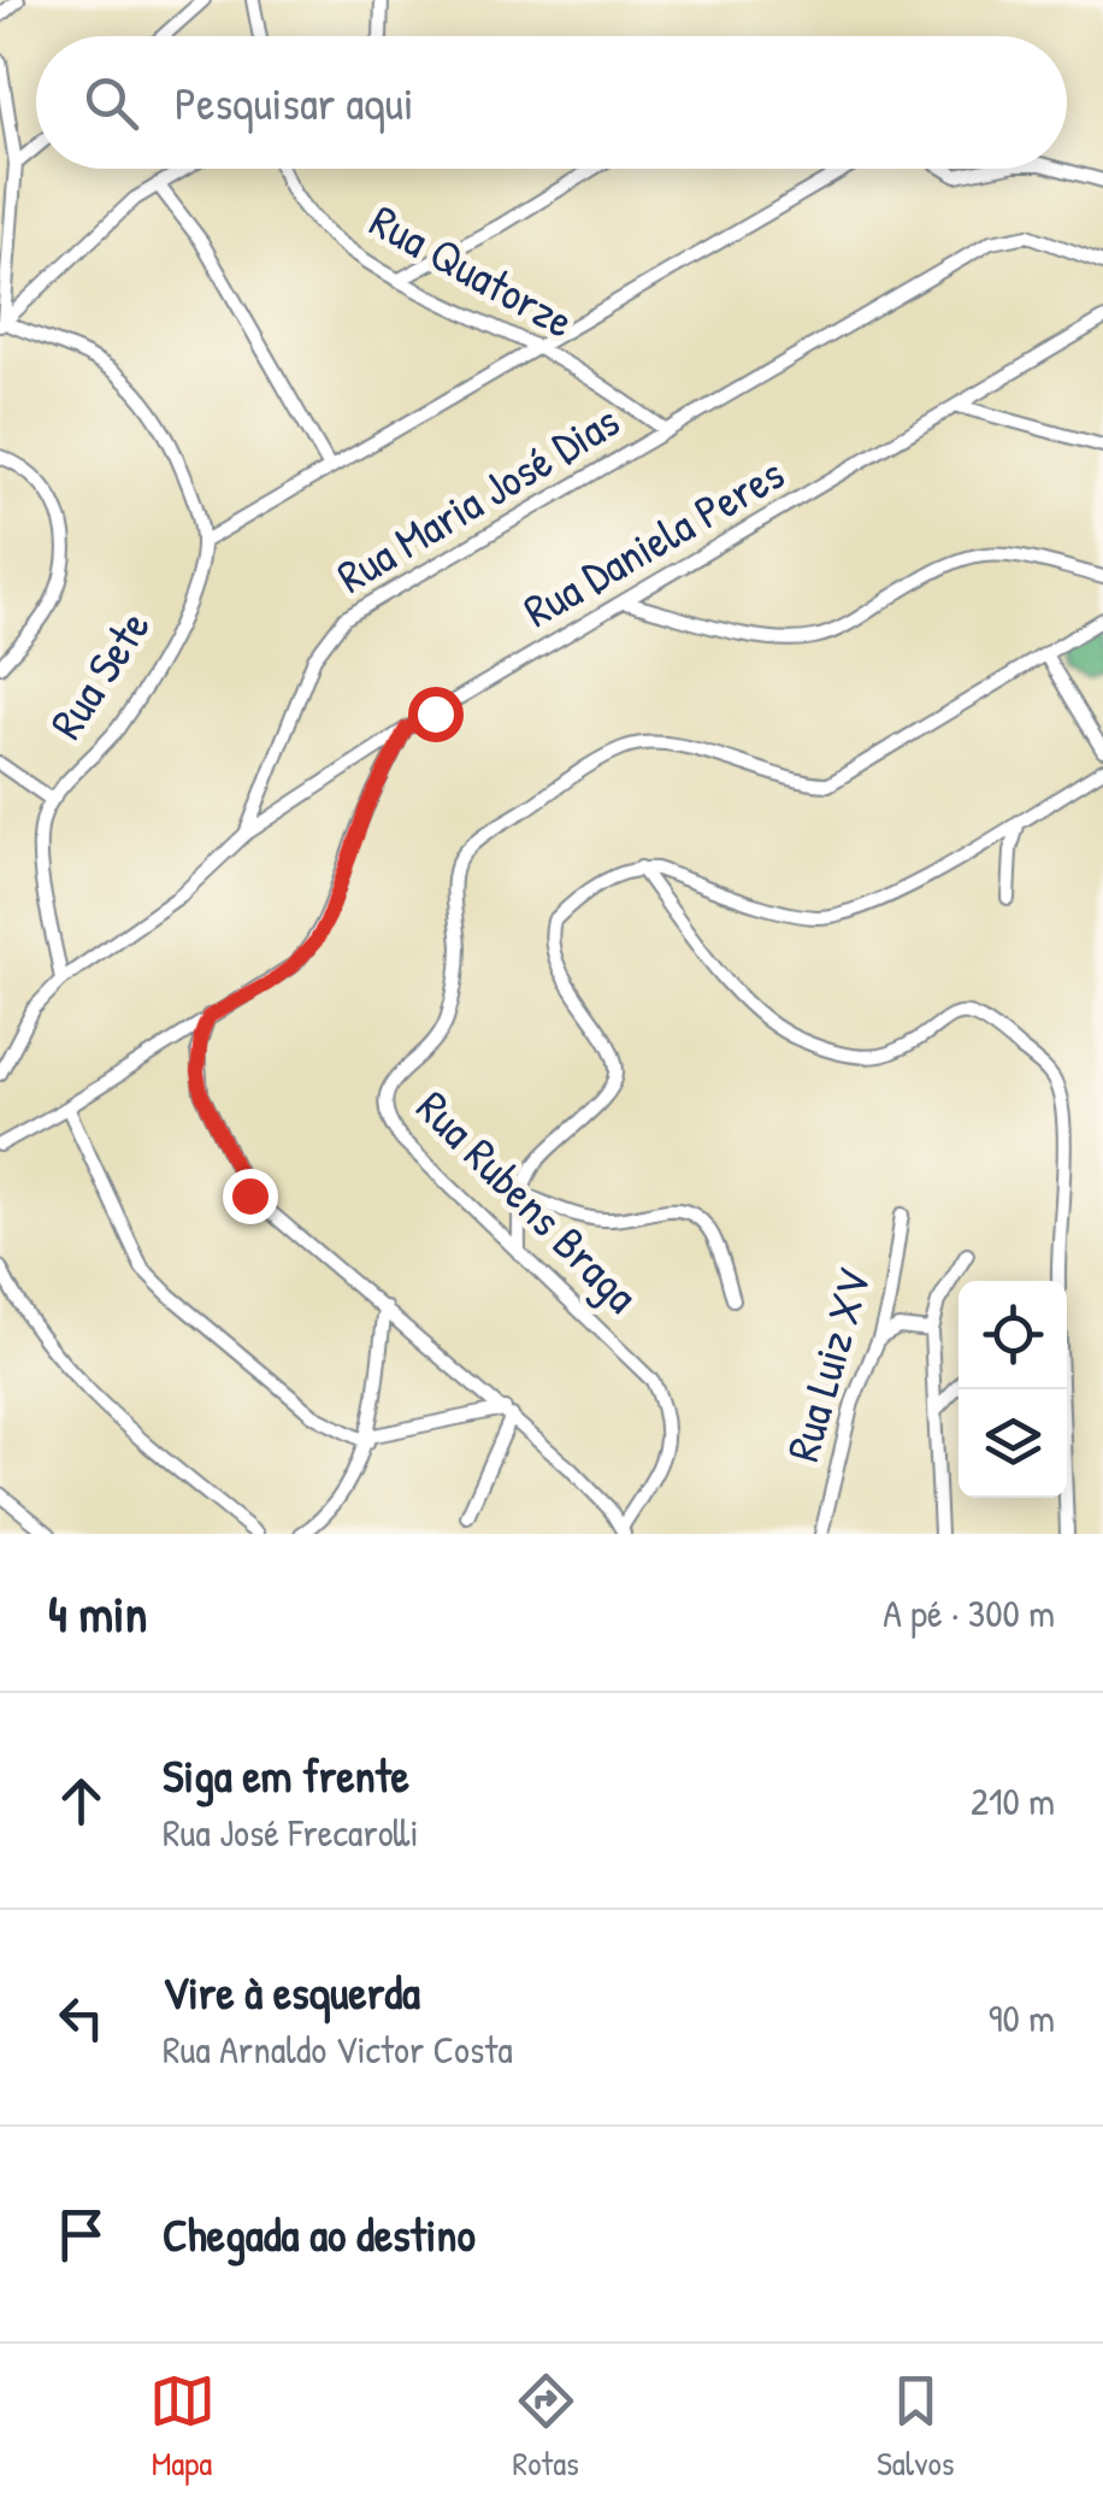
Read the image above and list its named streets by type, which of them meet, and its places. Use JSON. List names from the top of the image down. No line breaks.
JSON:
{"streets":{"street":["Rua Quatorze","Rua Maria José Dias","Rua Daniela Peres","Rua Sete","Rua Rubens Braga","Rua Luiz XV"]},"crossings":[["Rua Quatorze","Rua Maria José Dias"],["Rua Maria José Dias","Rua Daniela Peres"],["Rua Maria José Dias","Rua Sete"]],"page":{"search":"Pesquisar aqui","heading":["4 min","A pé · 300 m"],"list":[["Siga em frente","Rua José Frecarolli","210 m"],["Vire à esquerda","Rua Arnaldo Victor Costa","90 m"],"Chegada ao destino"],"nav":["Mapa","Rotas","Salvos"]}}
